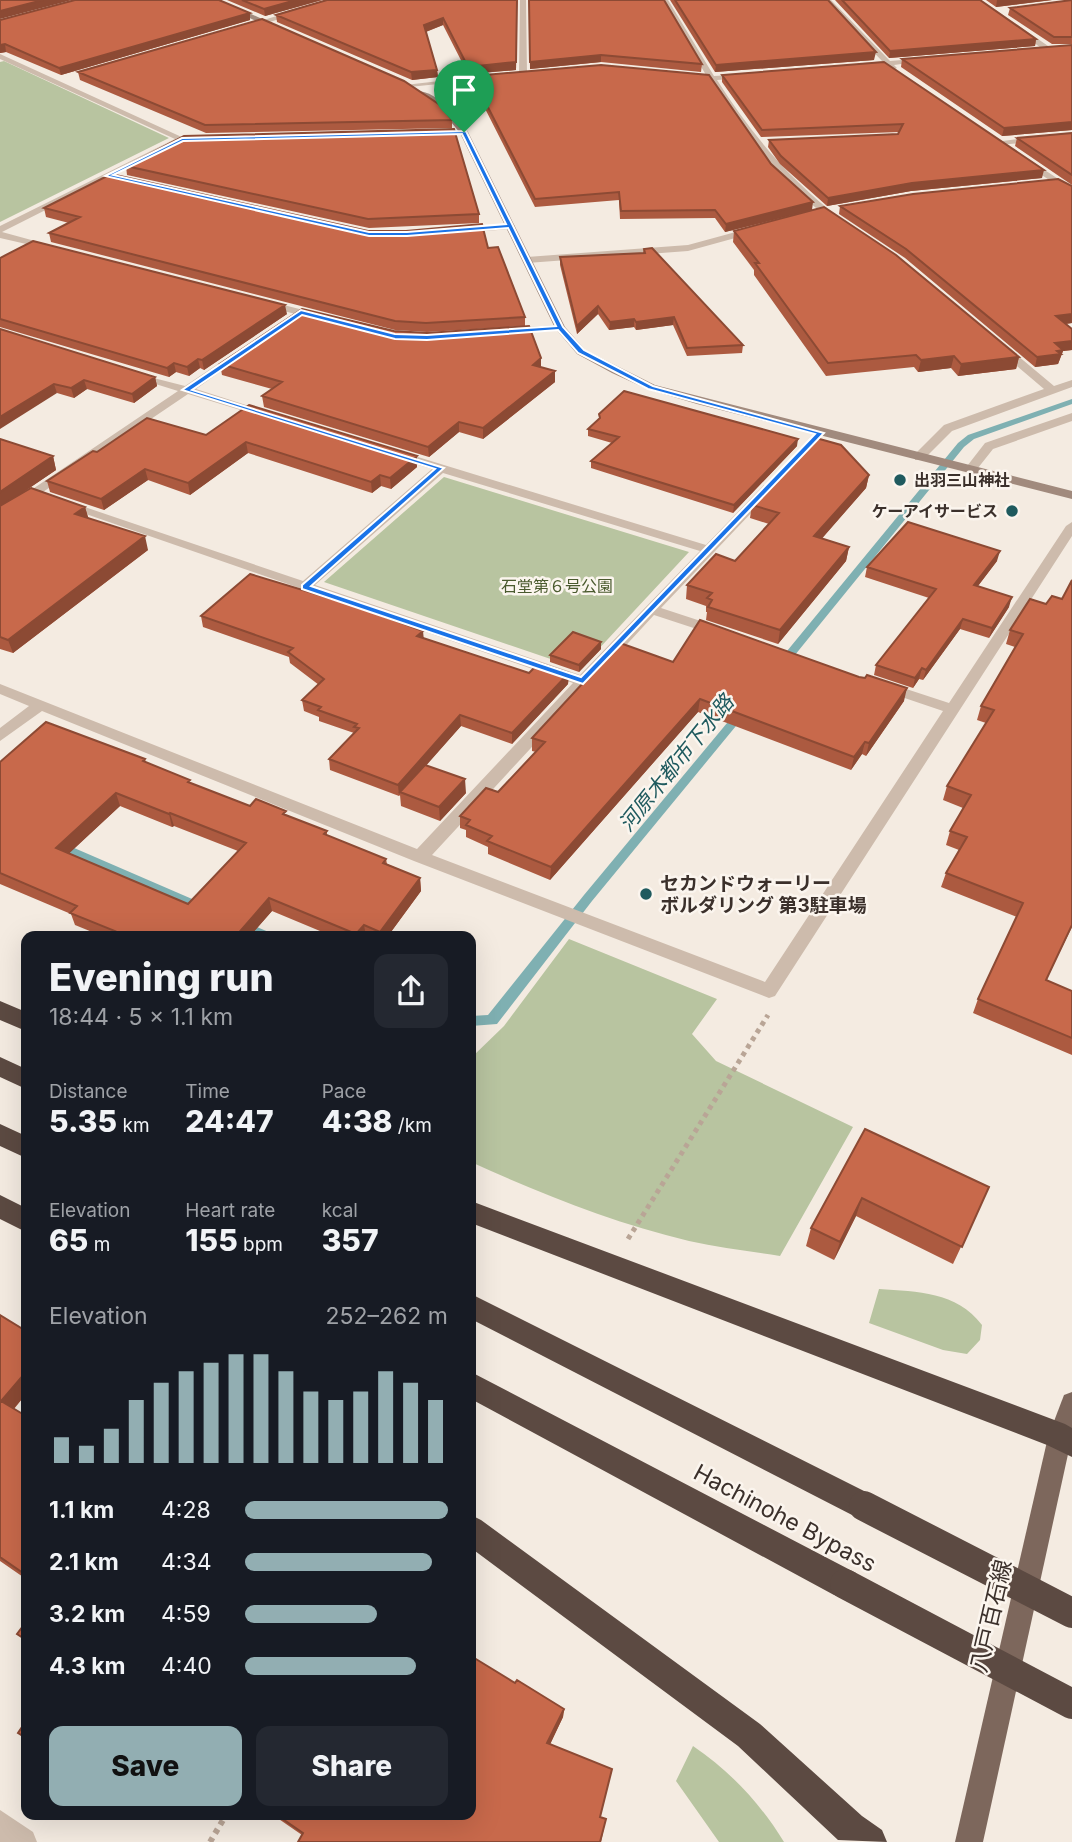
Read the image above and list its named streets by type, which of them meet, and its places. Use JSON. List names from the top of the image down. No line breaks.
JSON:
{"streets":{"highway":["Hachinohe Bypass"],"main road":["八戸百石線"]},"water":["河原木都市下水路"],"parks":["石堂第６号公園"],"places":["出羽三山神社","ケーアイサービス","セカンドウォーリー ボルダリング 第3駐車場"],"page":{"heading":["Evening run","18:44 · 5 × 1.1 km"],"stats":[["Distance","5.35 km"],["Time","24:47"],["Pace","4:38 /km"],["Elevation","65 m"],["Heart rate","155 bpm"],["kcal","357"]],"chart":["Elevation","252–262 m"],"list":[{"name":"1.1 km","note":"4:28"},{"name":"2.1 km","note":"4:34"},{"name":"3.2 km","note":"4:59"},{"name":"4.3 km","note":"4:40"}],"buttons":["Save","Share"]}}
